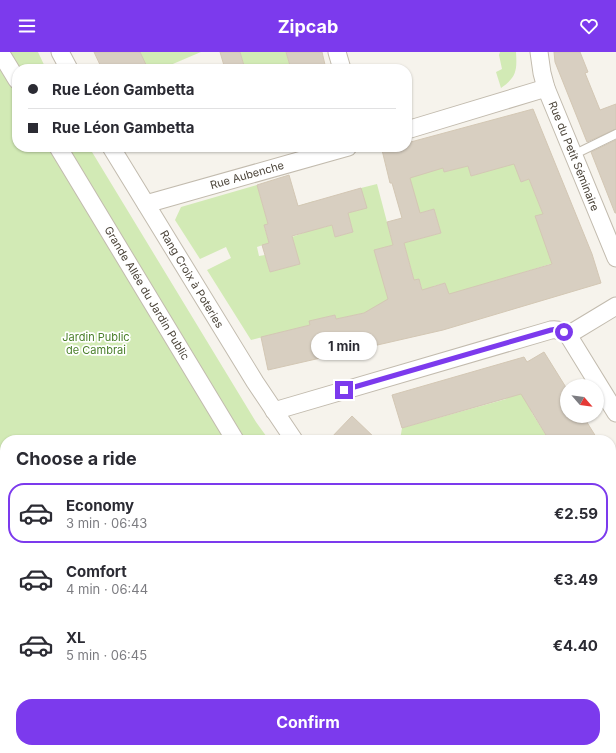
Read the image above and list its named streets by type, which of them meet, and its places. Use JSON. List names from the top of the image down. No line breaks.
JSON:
{"streets":{"street":["Rue du Petit Séminaire","Rue Aubenche","Rang Croix à Poteries","Grande Allée du Jardin Public"]},"crossings":[["Rue Aubenche","Rang Croix à Poteries"]],"parks":["Jardin Public de Cambrai"],"north":"bottom right","page":{"header":"Zipcab","banner":["Rue Léon Gambetta","Rue Léon Gambetta"],"bubble":"1 min","heading":"Choose a ride","list":[{"name":"Economy","note":"3 min · 06:43","value":"€2.59"},{"name":"Comfort","note":"4 min · 06:44","value":"€3.49"},{"name":"XL","note":"5 min · 06:45","value":"€4.40"}],"buttons":"Confirm"}}
